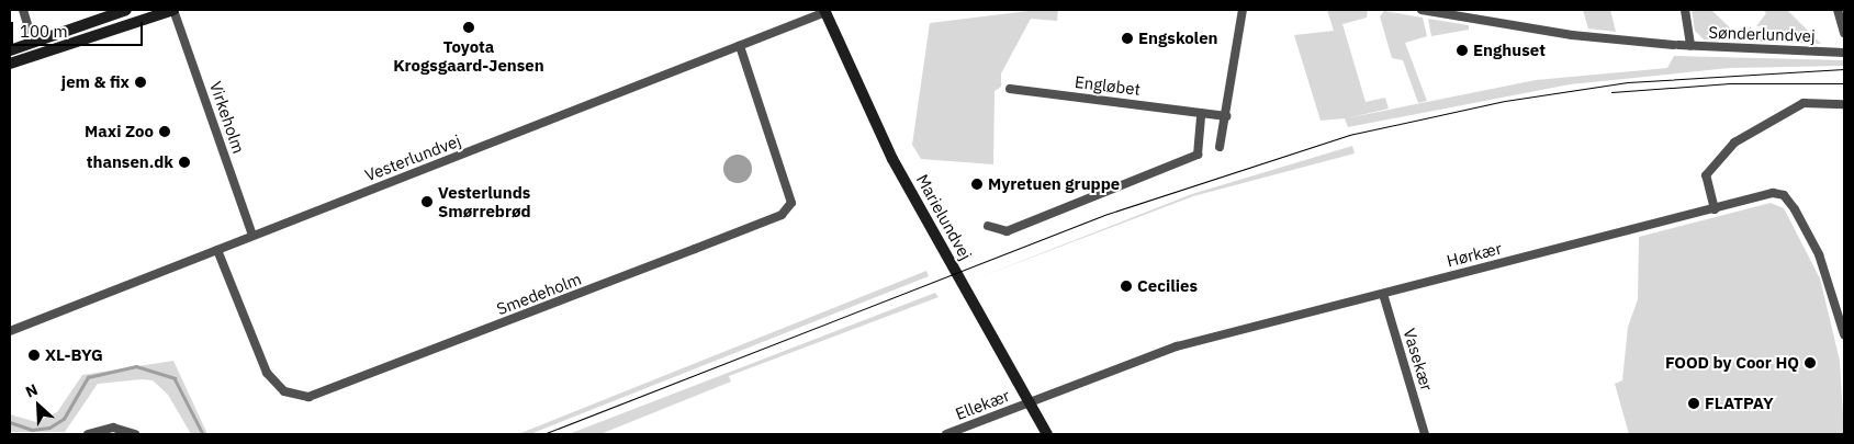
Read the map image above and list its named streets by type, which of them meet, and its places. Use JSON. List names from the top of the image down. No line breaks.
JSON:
{"streets":{"street":["Sønderlundvej","Engløbet","Virkeholm","Vesterlundvej","Marielundvej","Hørkær","Smedeholm","Vasekær","Ellekær"]},"crossings":[["Virkeholm","Vesterlundvej"],["Vesterlundvej","Marielundvej"],["Vesterlundvej","Smedeholm"],["Marielundvej","Hørkær"],["Marielundvej","Ellekær"],["Hørkær","Vasekær"],["Hørkær","Ellekær"]],"places":["Toyota Krogsgaard-Jensen","Engskolen","Enghuset","jem & fix","Maxi Zoo","thansen.dk","Myretuen gruppe","Vesterlunds Smørrebrød","Cecilies","XL-BYG","FOOD by Coor HQ","FLATPAY"],"scale_bar":"100 m","north":"top left"}
